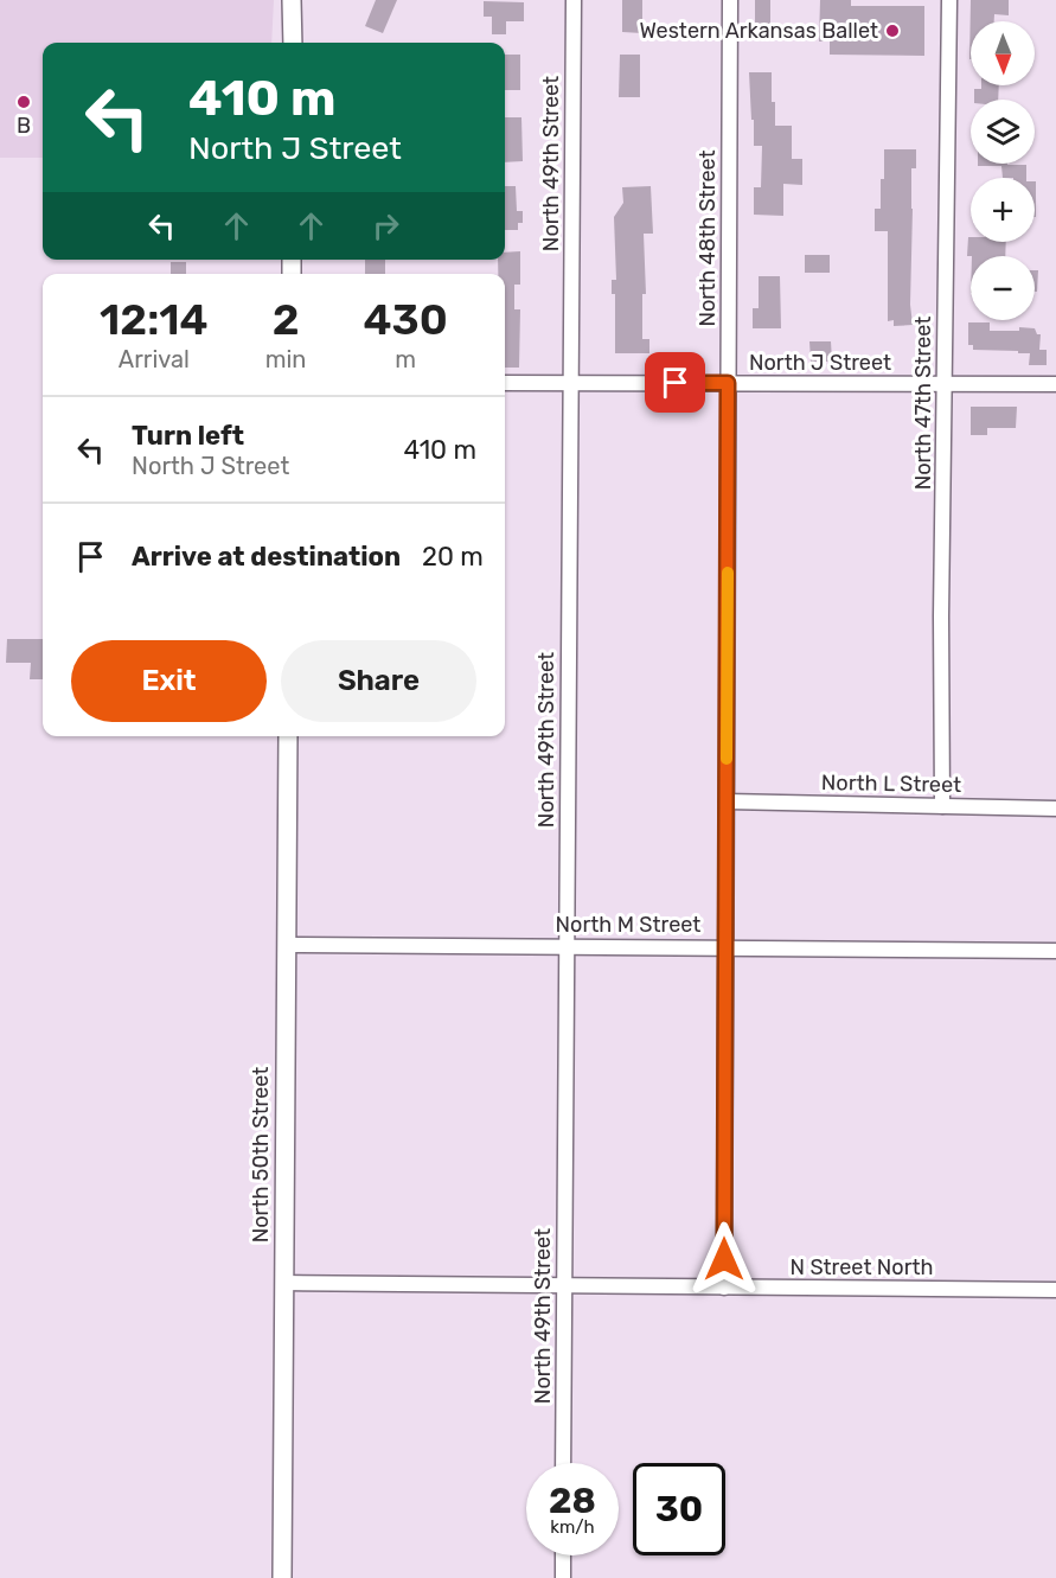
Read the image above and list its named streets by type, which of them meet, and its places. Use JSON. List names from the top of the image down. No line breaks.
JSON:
{"streets":{"street":["North 49th Street","North 48th Street","North J Street","North 47th Street","North L Street","North M Street","North 50th Street","N Street North"]},"crossings":[["North 49th Street","North J Street"],["North 49th Street","North M Street"],["North 49th Street","N Street North"],["North 48th Street","North J Street"],["North 48th Street","North L Street"],["North 48th Street","North M Street"],["North 48th Street","N Street North"],["North J Street","North 47th Street"],["North 47th Street","North L Street"],["North M Street","North 50th Street"],["North 50th Street","N Street North"]],"places":["Western Arkansas Ballet","B"],"north":"bottom","page":{"map_buttons":["+","−"],"turn":["410 m","North J Street"],"eta":["12:14","Arrival","2","min","430","m"],"list":[{"name":"Turn left","note":"North J Street","value":"410 m"},{"name":"Arrive at destination","value":"20 m"}],"buttons":["Exit","Share"],"speed":"28 km/h","limit":"30"}}
